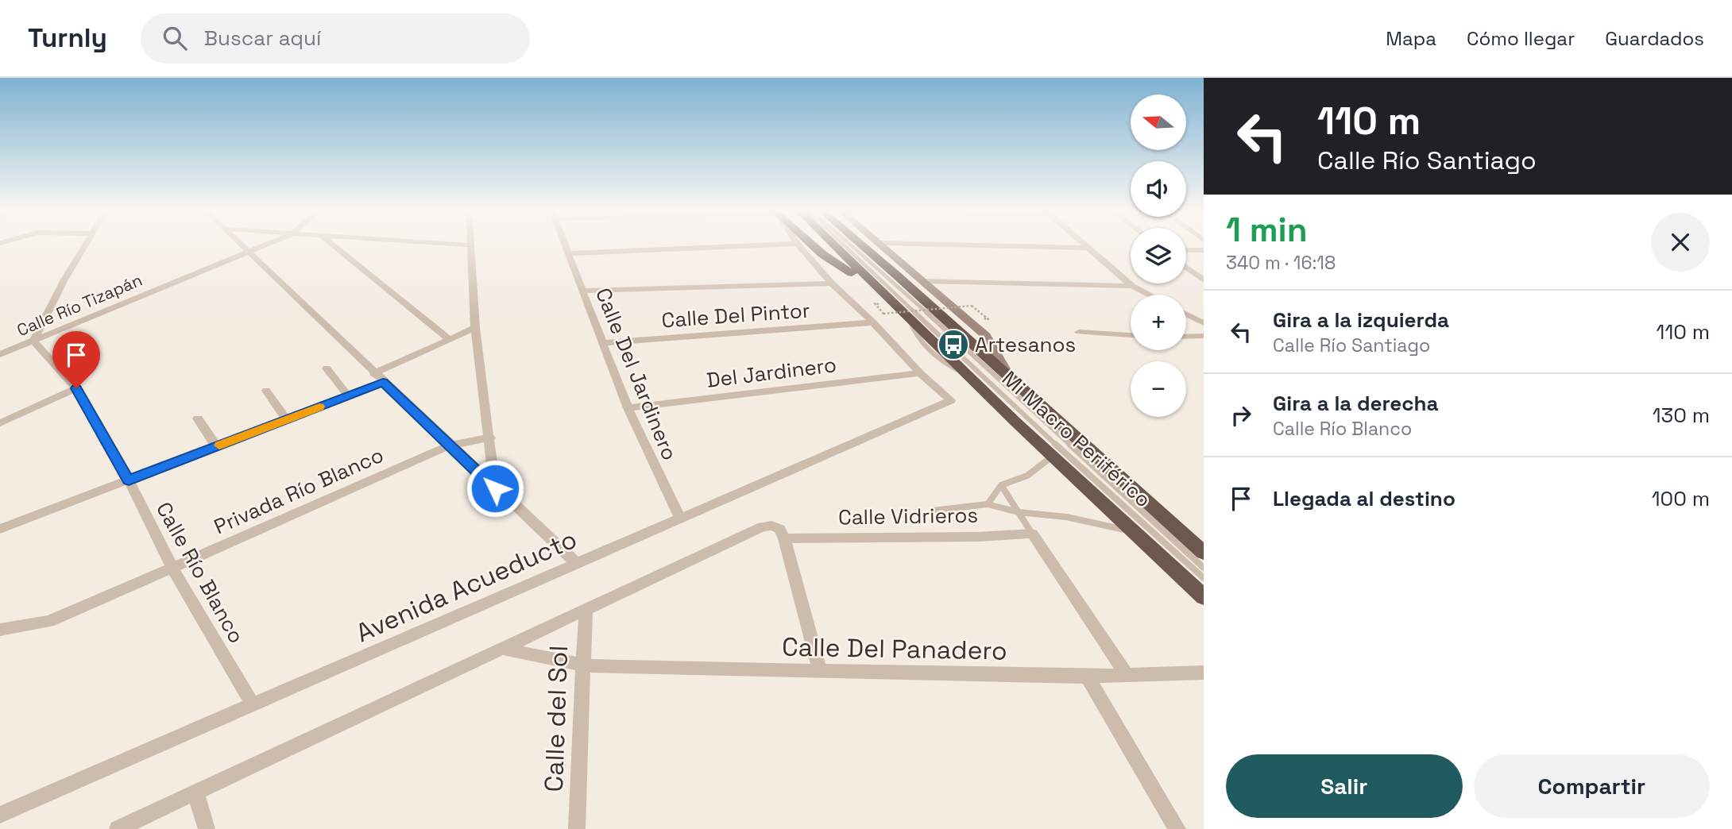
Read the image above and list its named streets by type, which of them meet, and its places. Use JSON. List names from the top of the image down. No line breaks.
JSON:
{"streets":{"street":["Calle Río Tizapán","Calle Del Pintor","Del Jardinero","Calle Del Jardinero","Privada Río Blanco","Calle Vidrieros","Calle Río Blanco","Avenida Acueducto","Calle Del Panadero","Calle del Sol"],"lane":["Mi Macro Periférico"]},"crossings":[["Calle Río Tizapán","Calle Río Blanco"],["Calle Del Pintor","Calle Del Jardinero"],["Del Jardinero","Calle Del Jardinero"],["Del Jardinero","Avenida Acueducto"],["Calle Del Jardinero","Avenida Acueducto"],["Privada Río Blanco","Calle Río Blanco"],["Calle Río Blanco","Avenida Acueducto"],["Calle Del Panadero","Calle del Sol"]],"places":{"bus stop":["Artesanos"]},"north":"left","page":{"header":"Turnly","search":"Buscar aquí","nav":["Mapa","Cómo llegar","Guardados"],"turn":["110 m","Calle Río Santiago"],"map_buttons":["+","−"],"heading":["1 min","340 m · 16:18"],"list":[{"name":"Gira a la izquierda","note":"Calle Río Santiago","value":"110 m"},{"name":"Gira a la derecha","note":"Calle Río Blanco","value":"130 m"},{"name":"Llegada al destino","value":"100 m"}],"buttons":["Salir","Compartir"]}}
